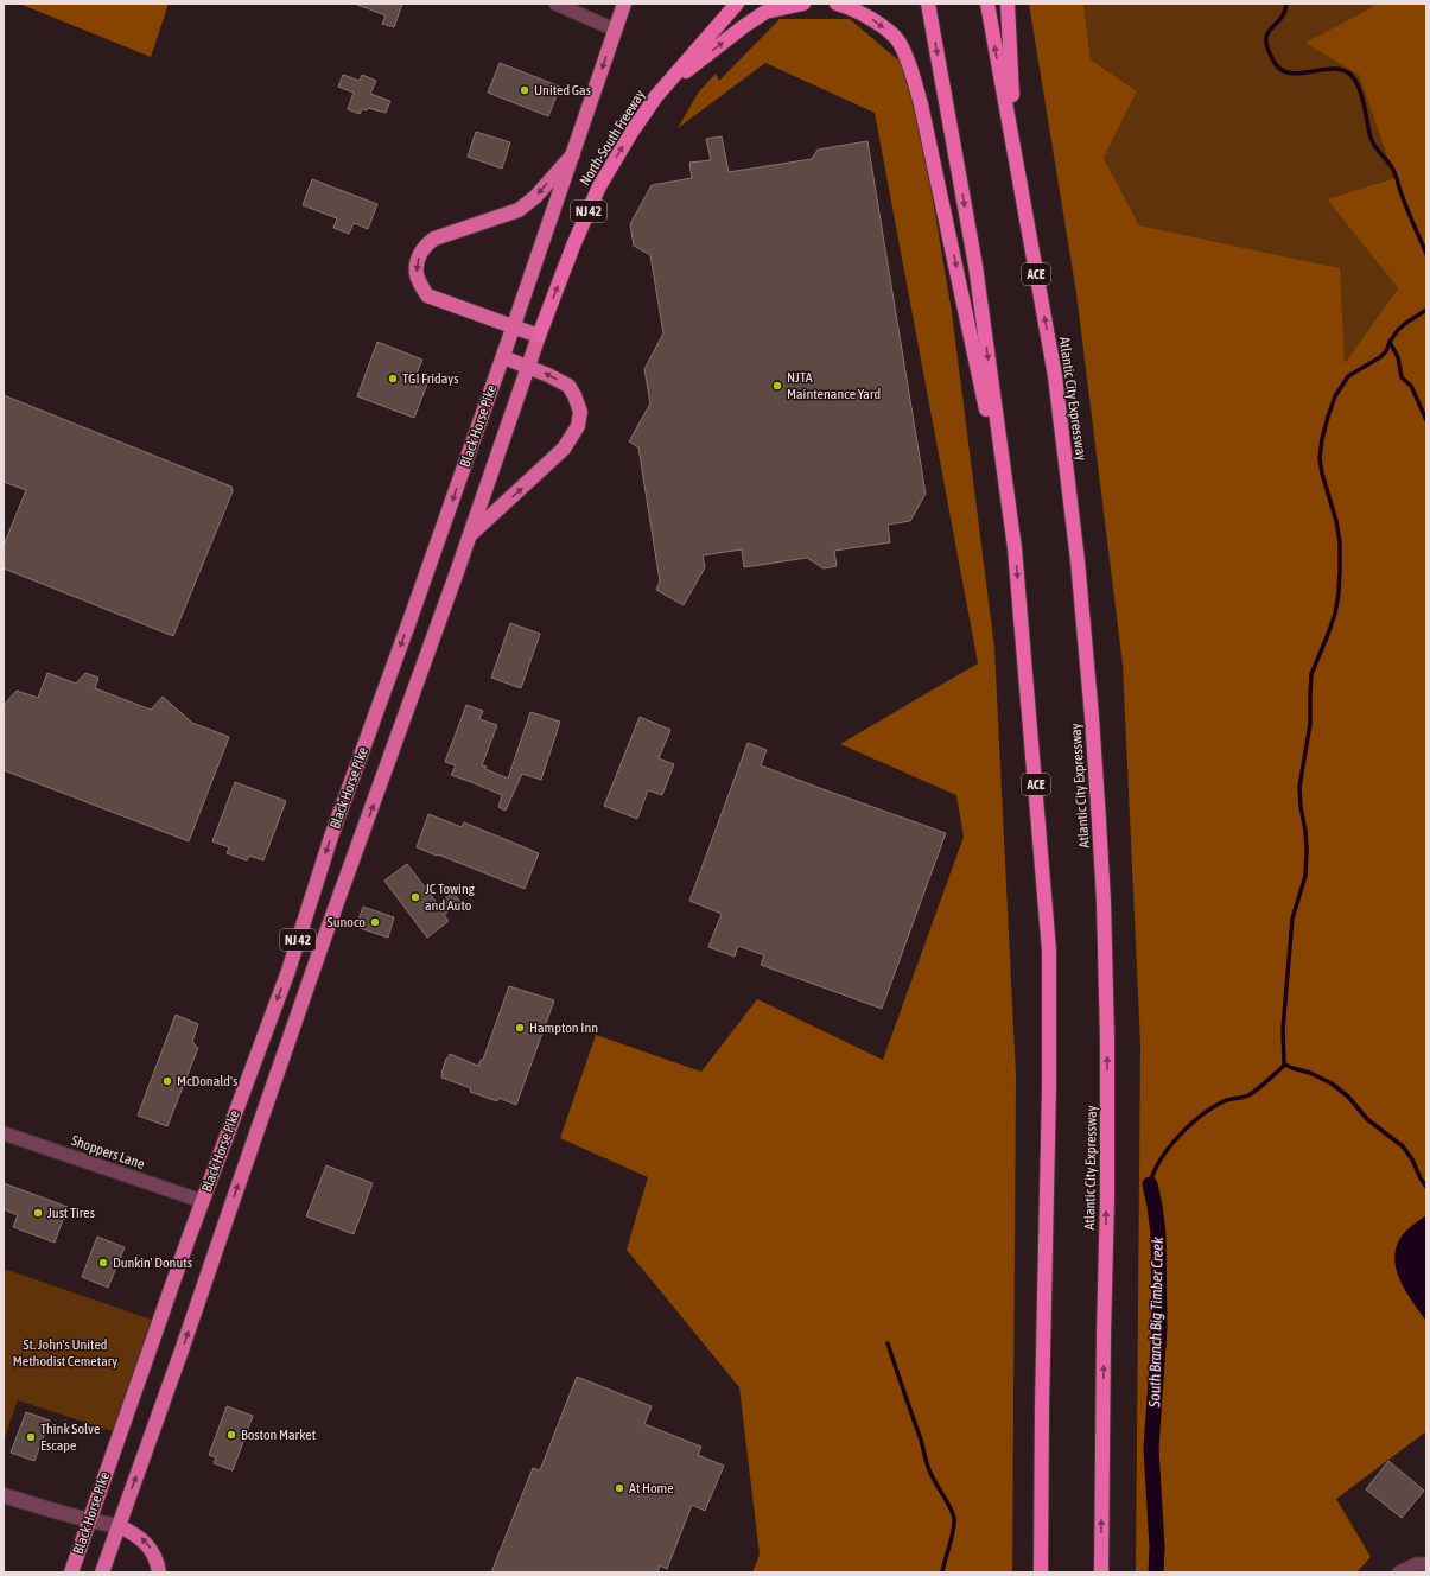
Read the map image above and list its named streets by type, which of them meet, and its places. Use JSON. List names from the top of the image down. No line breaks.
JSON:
{"streets":{"highway":["North-South Freeway","NJ 42","ACE","Atlantic City Expressway","Black Horse Pike"],"street":["Shoppers Lane"]},"crossings":[["North-South Freeway","Black Horse Pike"],["Black Horse Pike","Shoppers Lane"]],"one_way":["North-South Freeway"],"water":["South Branch Big Timber Creek"],"parks":["St. John's United Methodist Cemetary"],"places":["United Gas","TGI Fridays","NJTA Maintenance Yard","JC Towing and Auto","Sunoco","Hampton Inn","McDonald's","Just Tires","Dunkin' Donuts","Boston Market","Think Solve Escape","At Home"]}
